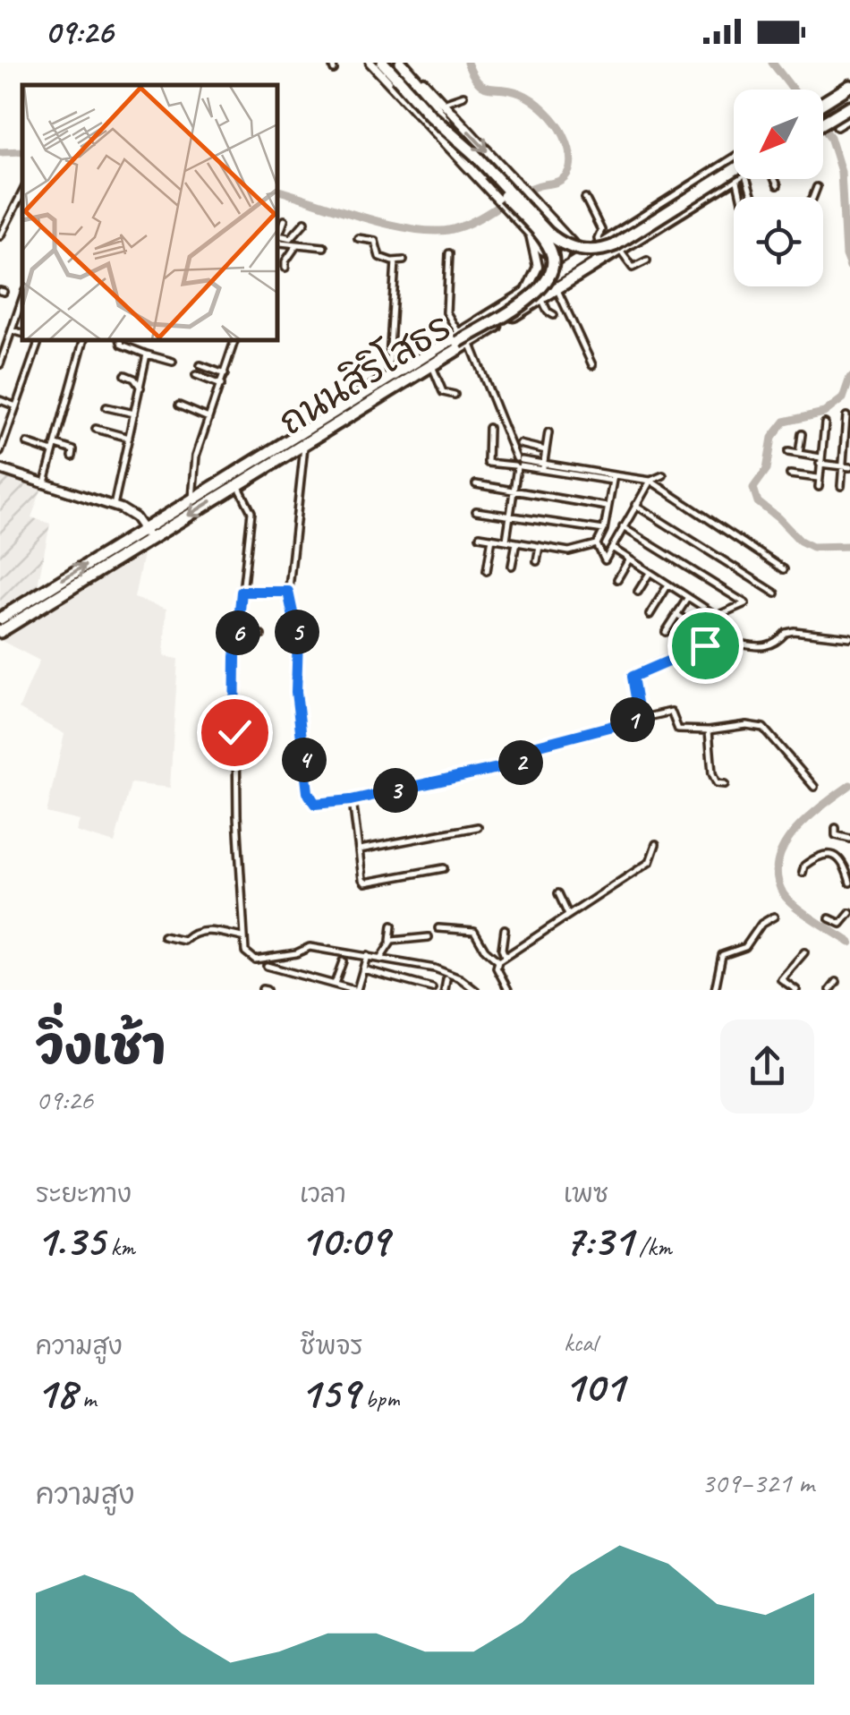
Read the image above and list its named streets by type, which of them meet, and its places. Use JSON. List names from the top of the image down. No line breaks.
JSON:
{"streets":{"highway":["ถนนสิริโสธร"]},"north":"bottom left","page":{"status":"09:26","pins":["5","6","1","4","2","3"],"heading":["วิ่งเช้า","09:26"],"stats":[["ระยะทาง","1.35 km"],["เวลา","10:09"],["เพซ","7:31 /km"],["ความสูง","18 m"],["ชีพจร","159 bpm"],["kcal","101"]],"chart":["ความสูง","309–321 m"]}}
